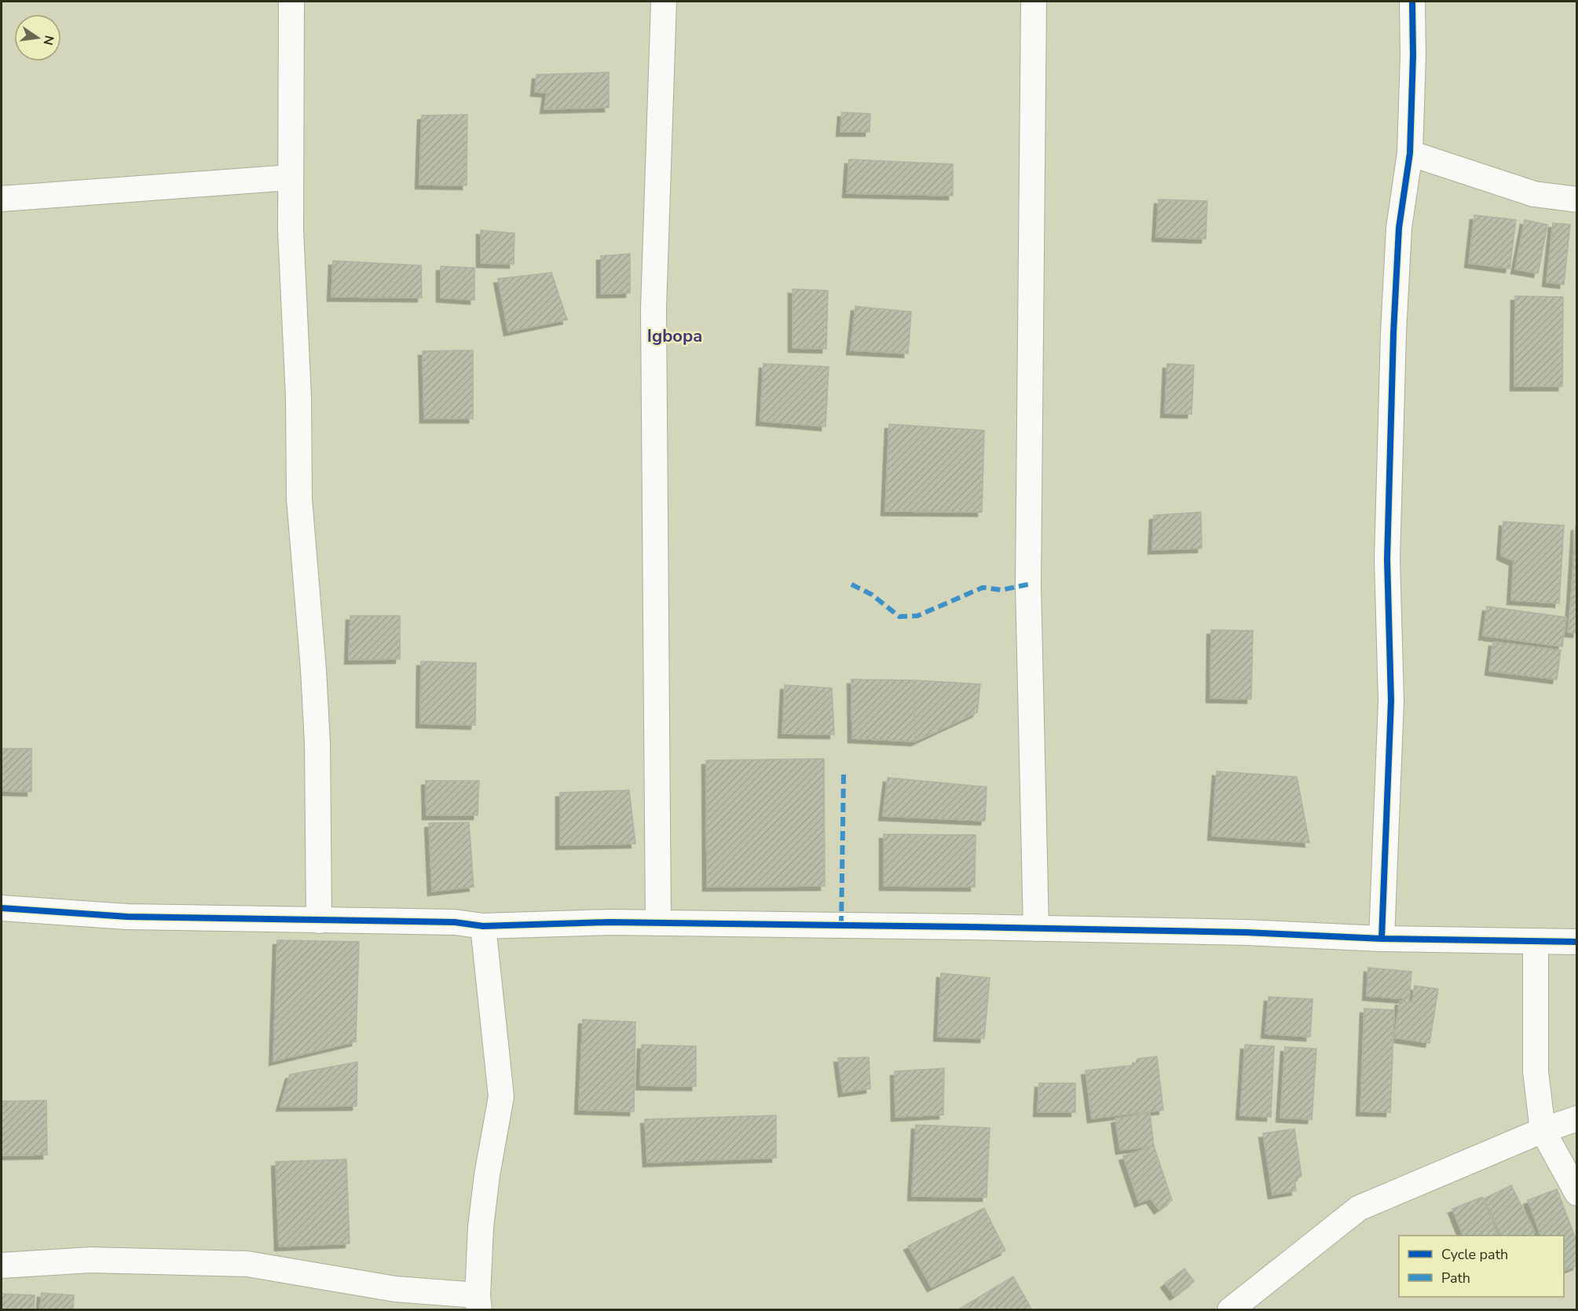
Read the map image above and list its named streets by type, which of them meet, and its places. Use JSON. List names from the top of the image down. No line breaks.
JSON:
{"districts":["Igbopa"],"legend":["Cycle path","Path"],"north":"right"}
